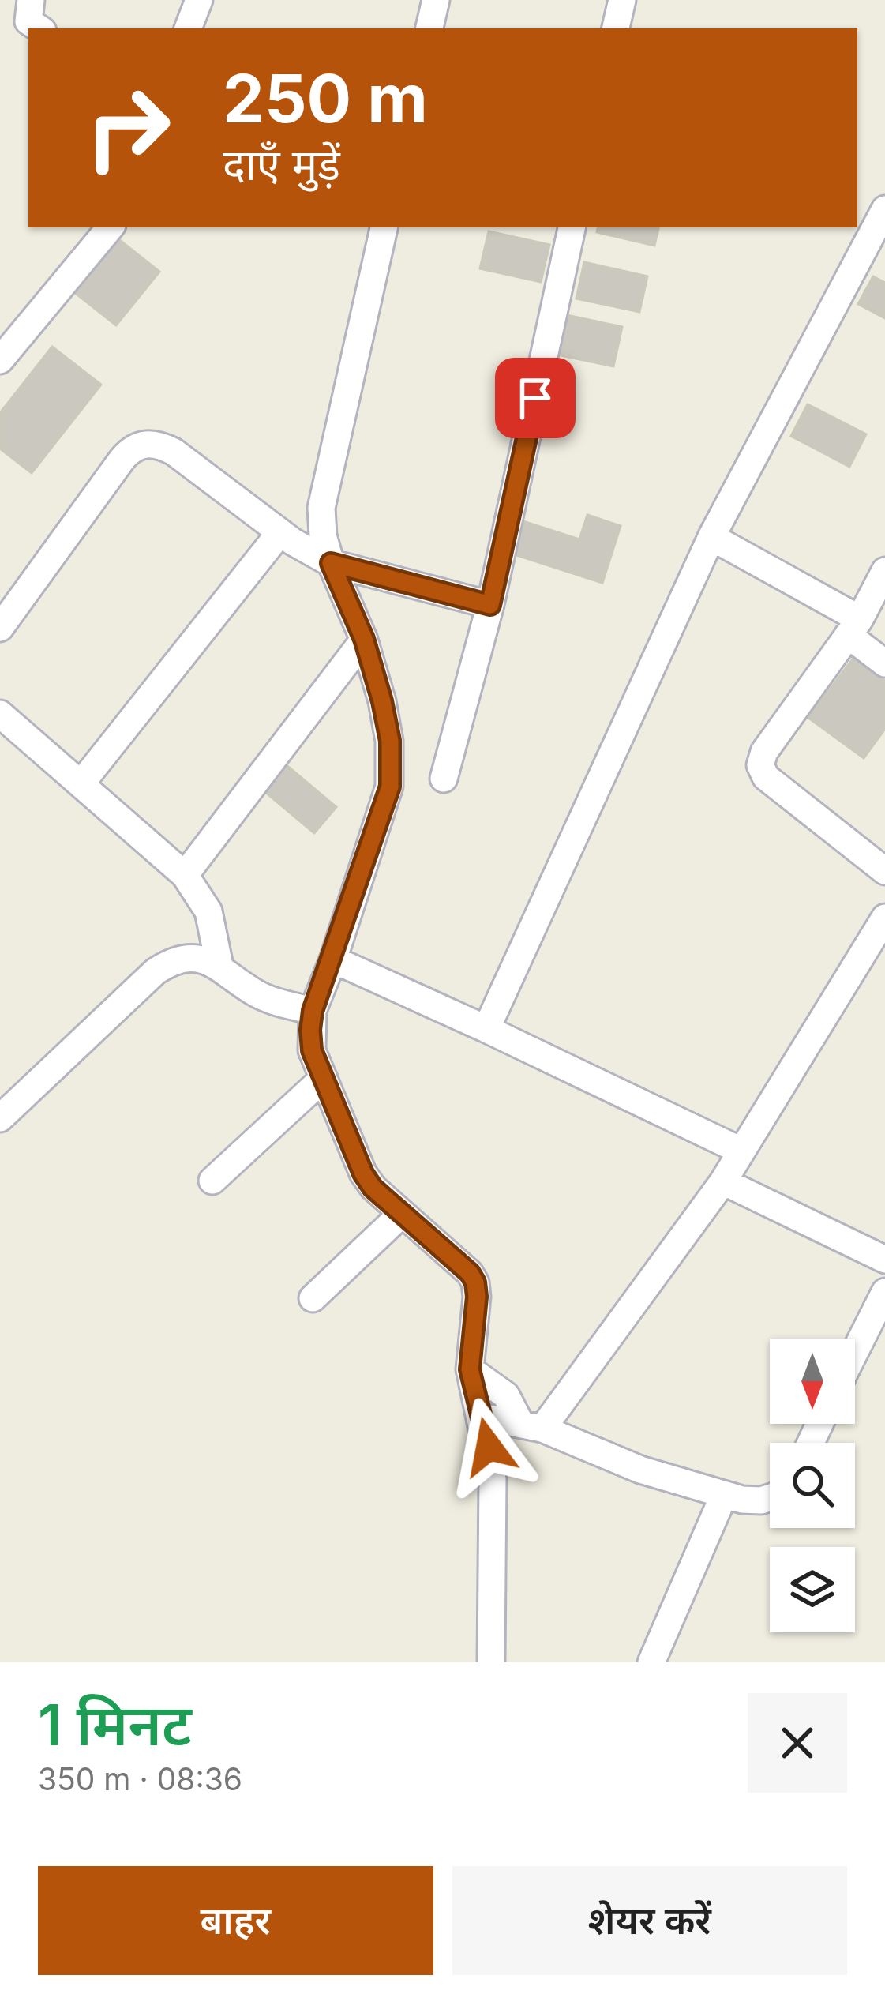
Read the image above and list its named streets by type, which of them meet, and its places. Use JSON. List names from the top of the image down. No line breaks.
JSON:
{"north":"bottom","page":{"turn":["250 m","दाएँ मुड़ें"],"heading":["1 मिनट","350 m · 08:36"],"buttons":["बाहर","शेयर करें"]}}
